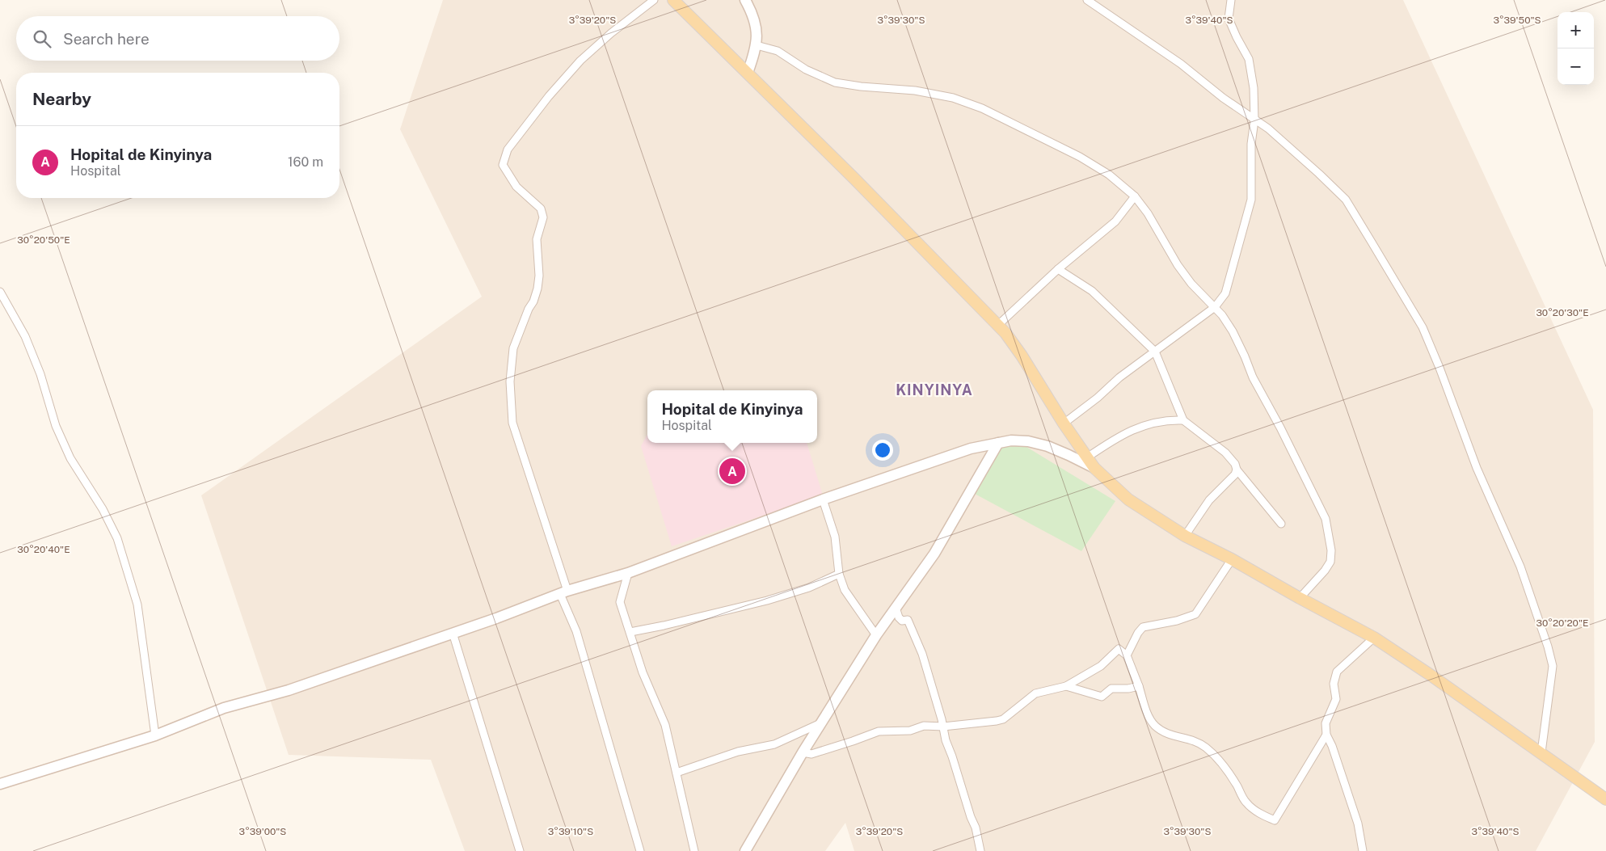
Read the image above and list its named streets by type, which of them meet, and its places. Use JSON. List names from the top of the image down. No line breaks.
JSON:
{"districts":["KINYINYA"],"page":{"map_buttons":["+","−"],"search":"Search here","heading":"Nearby","list":[{"mark":"A","name":"Hopital de Kinyinya","note":"Hospital","value":"160 m"}],"popup":["Hopital de Kinyinya","Hospital"],"pins":"A"},"coordinates":["3°39'20\"S","3°39'30\"S","3°39'40\"S","3°39'50\"S","30°20'50\"E","30°20'30\"E","30°20'40\"E","30°20'20\"E","3°39'00\"S","3°39'10\"S"]}
